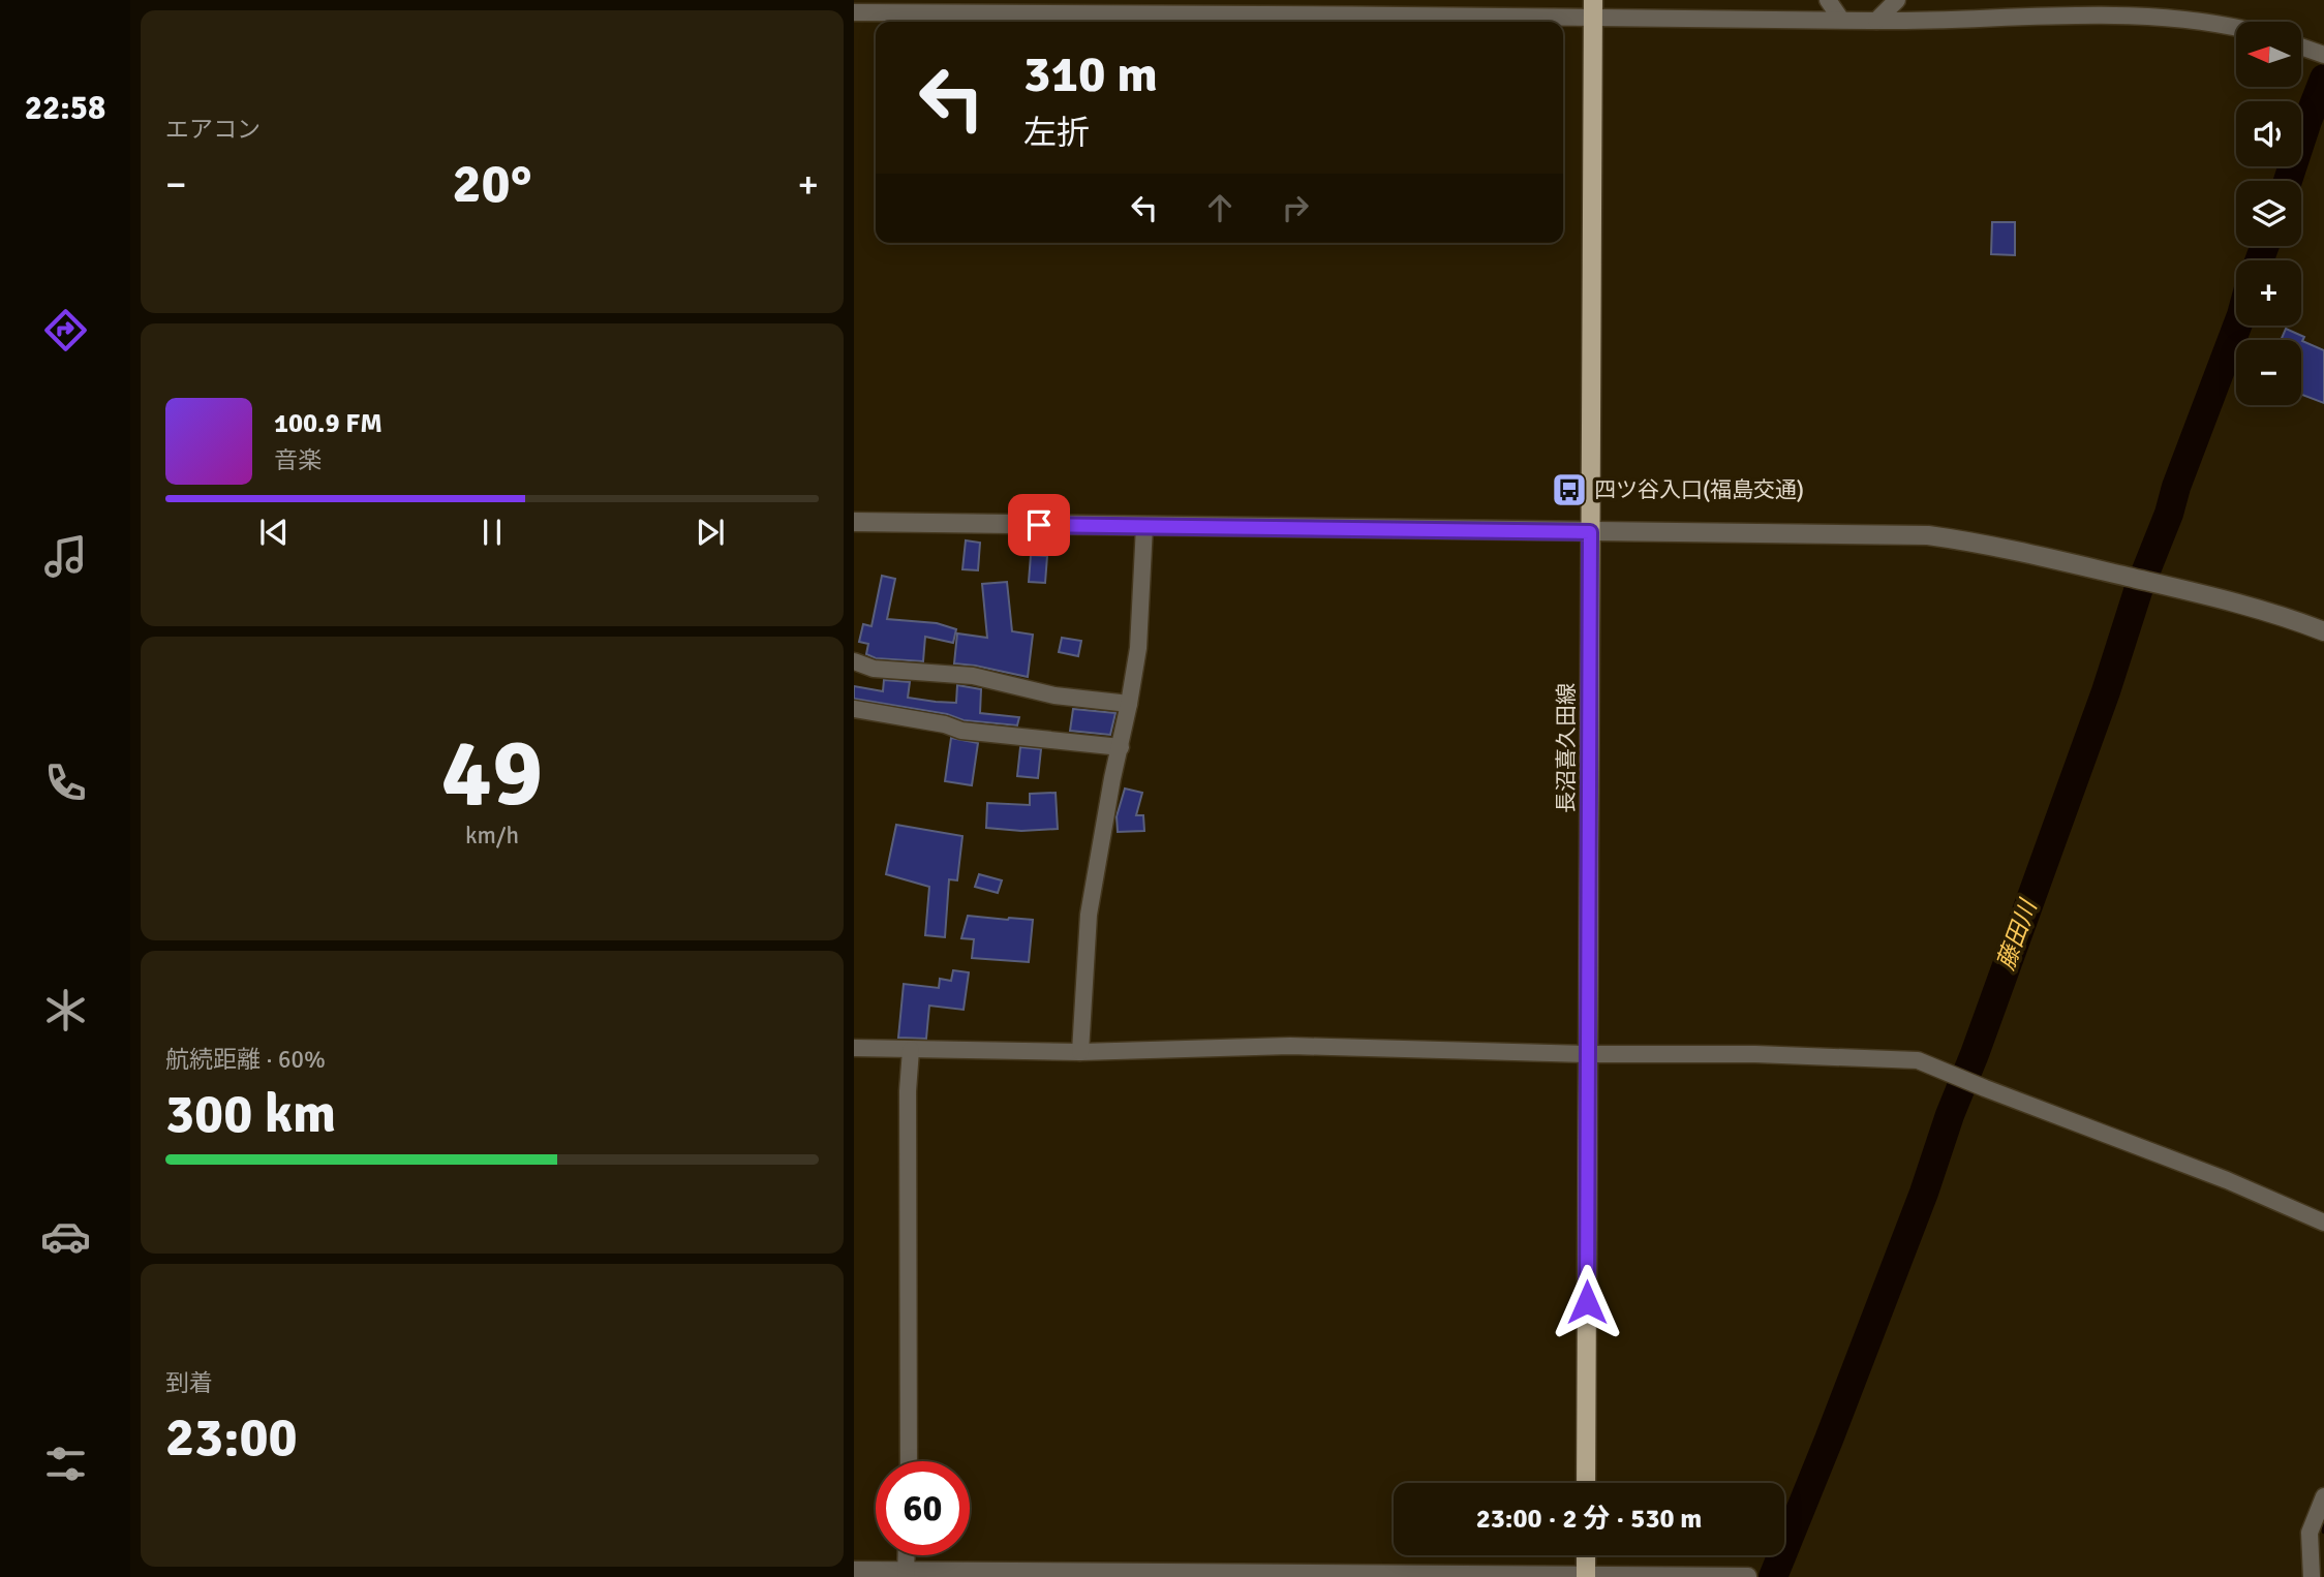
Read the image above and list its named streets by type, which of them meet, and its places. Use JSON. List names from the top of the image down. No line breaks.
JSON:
{"streets":{"main road":["長沼喜久田線"]},"water":["藤田川"],"places":{"bus stop":["四ツ谷入口(福島交通)"]},"north":"left","page":{"tabs":"22:58","tile":["エアコン",["49","km/h"],["航続距離 · 60%","300 km"],["到着","23:00"]],"map_buttons":["+","−"],"turn":["310 m","左折"],"heat":["−","20°","+"],"song":["100.9 FM","音楽"],"limit":"60","trip":"23:00 · 2 分 · 530 m"}}
